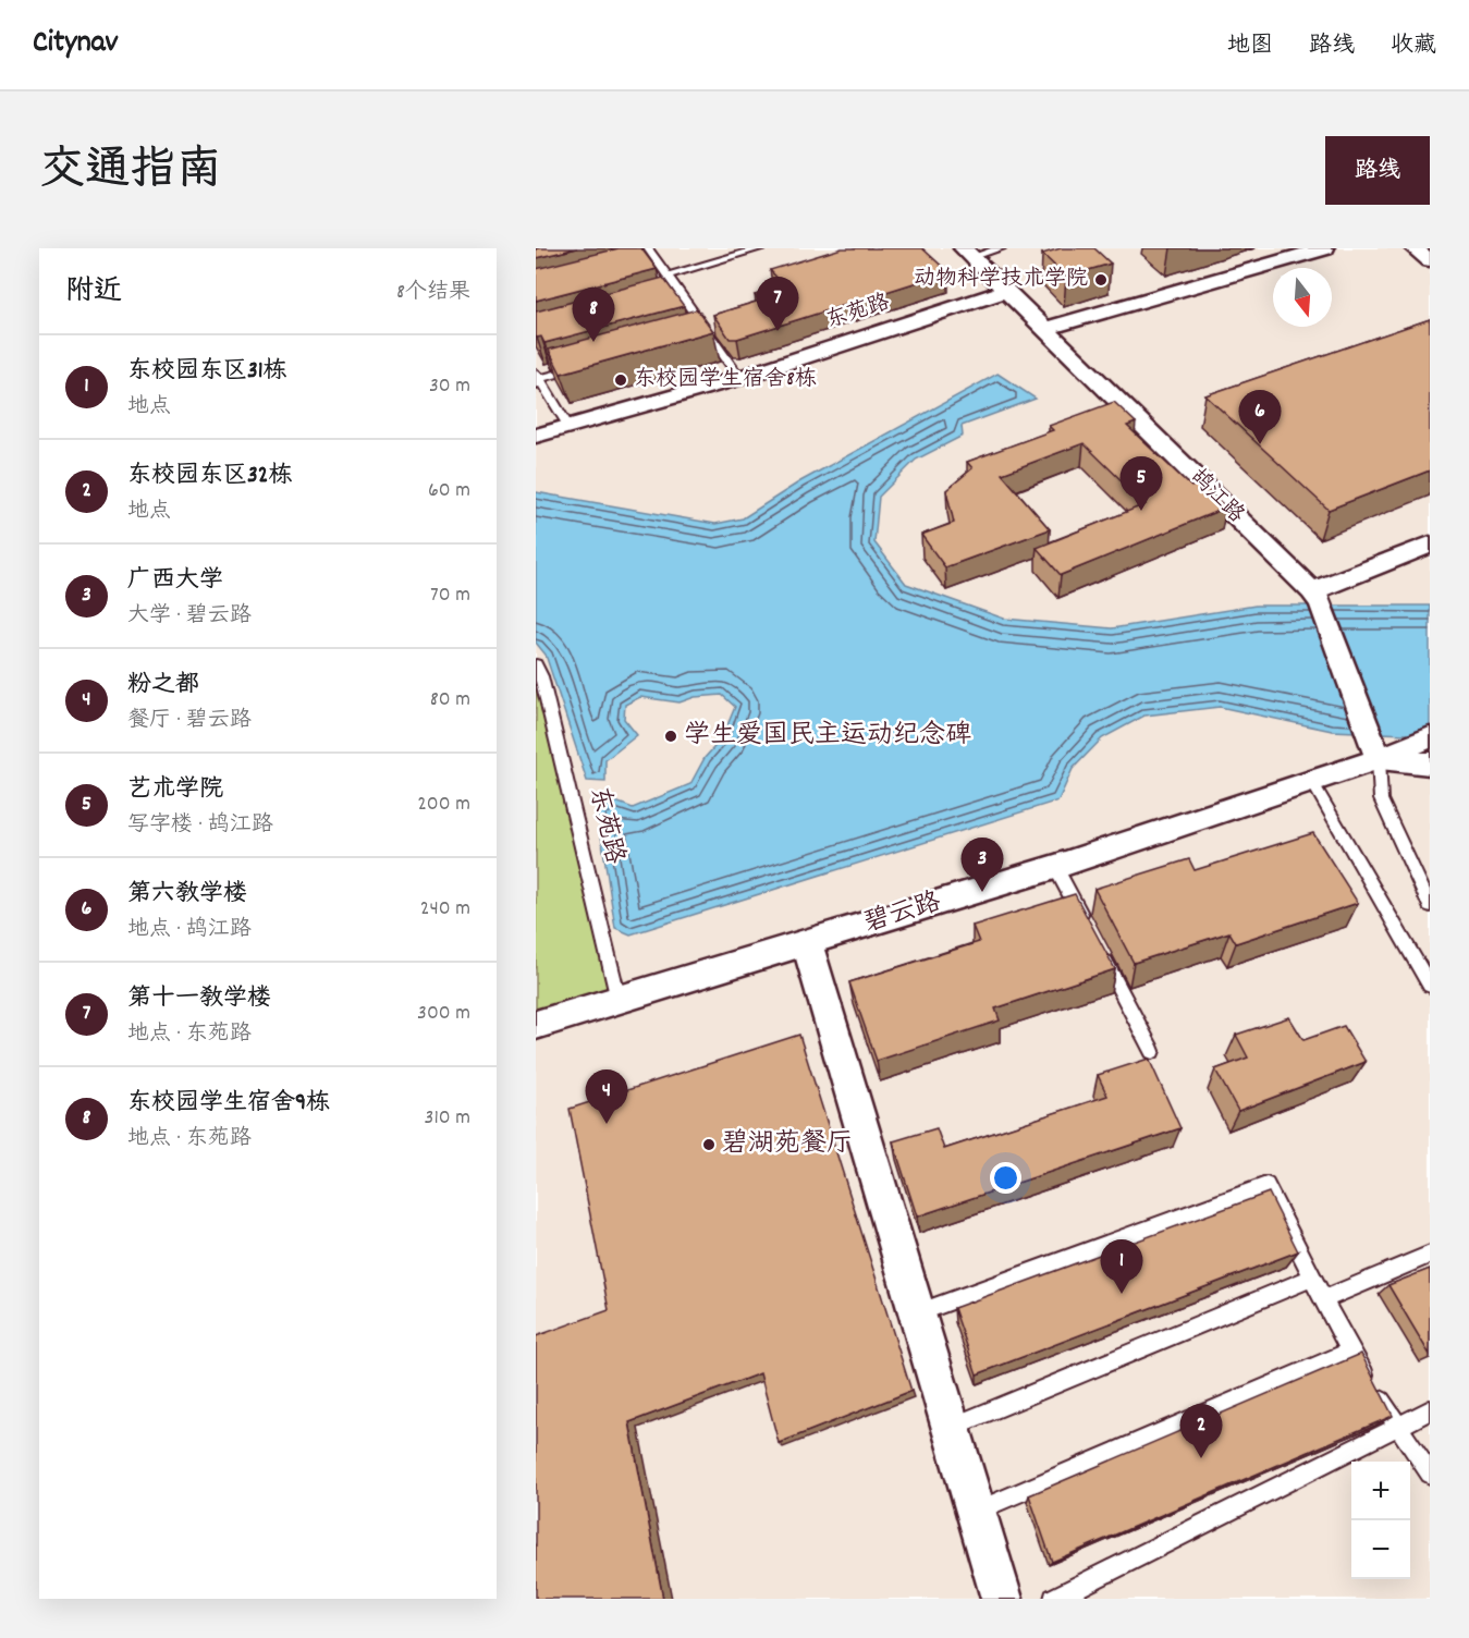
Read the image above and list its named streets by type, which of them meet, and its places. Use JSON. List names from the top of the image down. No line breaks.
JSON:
{"streets":{"street":["东苑路","鸪江路","碧云路"]},"crossings":[["东苑路","鸪江路"],["东苑路","碧云路"],["鸪江路","碧云路"]],"places":["动物科学技术学院","东校园学生宿舍8栋","学生爱国民主运动纪念碑","碧湖苑餐厅"],"north":"bottom","page":{"header":"Citynav","nav":["地图","路线","收藏"],"title":"交通指南","buttons":"路线","heading":["附近","8个结果"],"pins":["7","8","6","5","3","4","1","2"],"list":[{"mark":"1","name":"东校园东区31栋","note":"地点","value":"30 m"},{"mark":"2","name":"东校园东区32栋","note":"地点","value":"60 m"},{"mark":"3","name":"广西大学","note":"大学 · 碧云路","value":"70 m"},{"mark":"4","name":"粉之都","note":"餐厅 · 碧云路","value":"80 m"},{"mark":"5","name":"艺术学院","note":"写字楼 · 鸪江路","value":"200 m"},{"mark":"6","name":"第六教学楼","note":"地点 · 鸪江路","value":"240 m"},{"mark":"7","name":"第十一教学楼","note":"地点 · 东苑路","value":"300 m"},{"mark":"8","name":"东校园学生宿舍9栋","note":"地点 · 东苑路","value":"310 m"}],"map_buttons":["+","−"]}}
